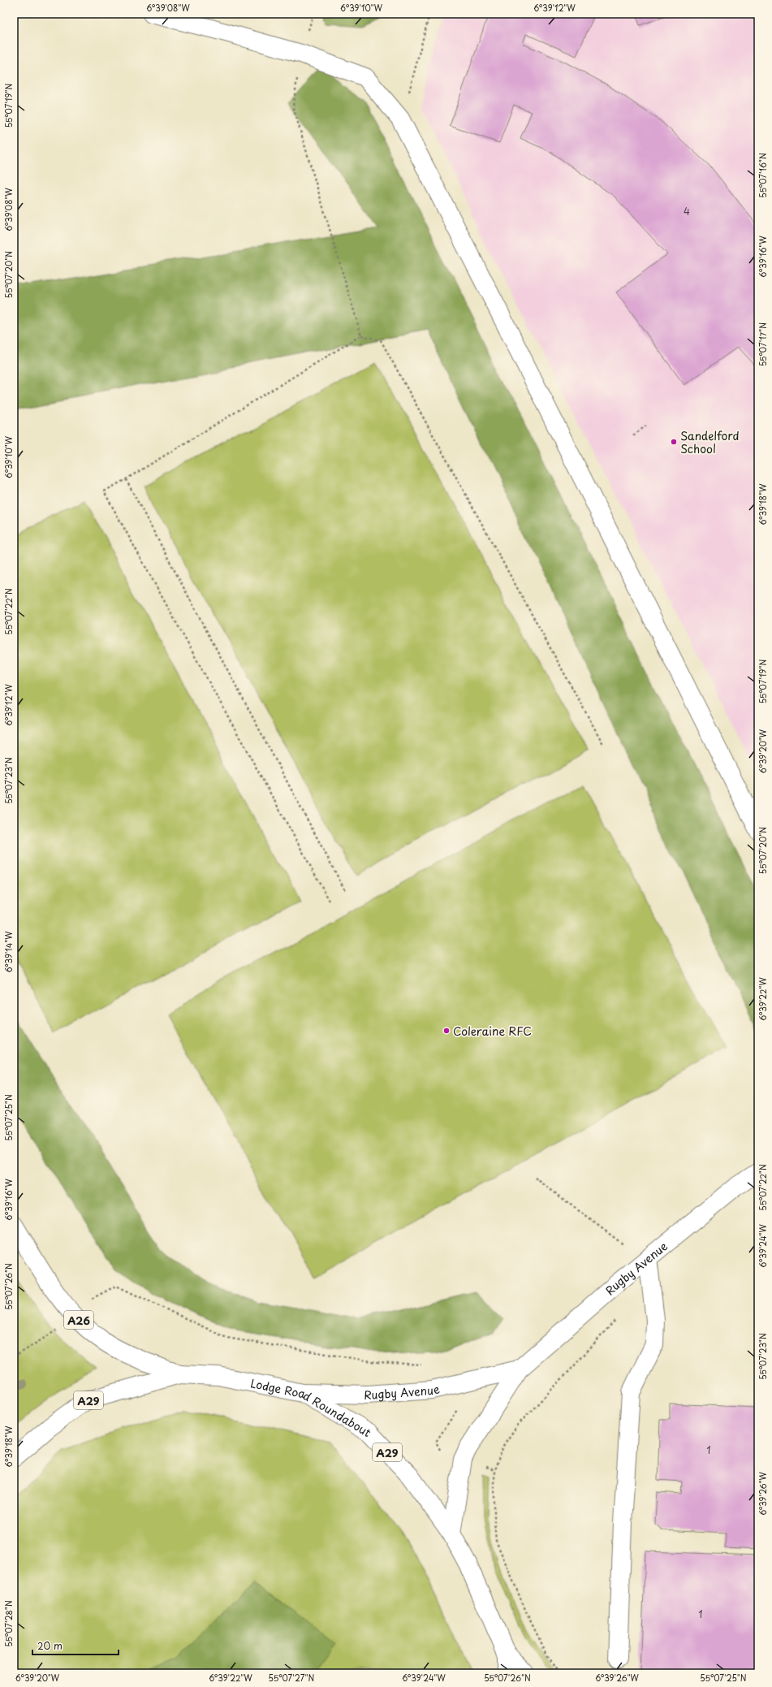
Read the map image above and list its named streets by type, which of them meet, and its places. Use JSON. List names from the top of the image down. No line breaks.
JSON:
{"streets":{"main road":["Rugby Avenue","A26","A29","Lodge Road Roundabout"]},"crossings":[["Rugby Avenue","Lodge Road Roundabout"],["A26","Lodge Road Roundabout"],["A29","Lodge Road Roundabout"]],"places":["Sandelford School","Coleraine RFC"],"house_numbers":["4","1","1"],"scale_bar":"20 m","coordinates":["6°39'08\"W","6°39'10\"W","6°39'12\"W","55°07'19\"N","55°07'16\"N","6°39'16\"W","55°07'20\"N","55°07'17\"N","6°39'18\"W","55°07'22\"N","6°39'20\"W","55°07'23\"N","6°39'14\"W","6°39'22\"W","55°07'25\"N","6°39'24\"W","55°07'26\"N","6°39'26\"W","55°07'28\"N","55°07'27\"N"]}
